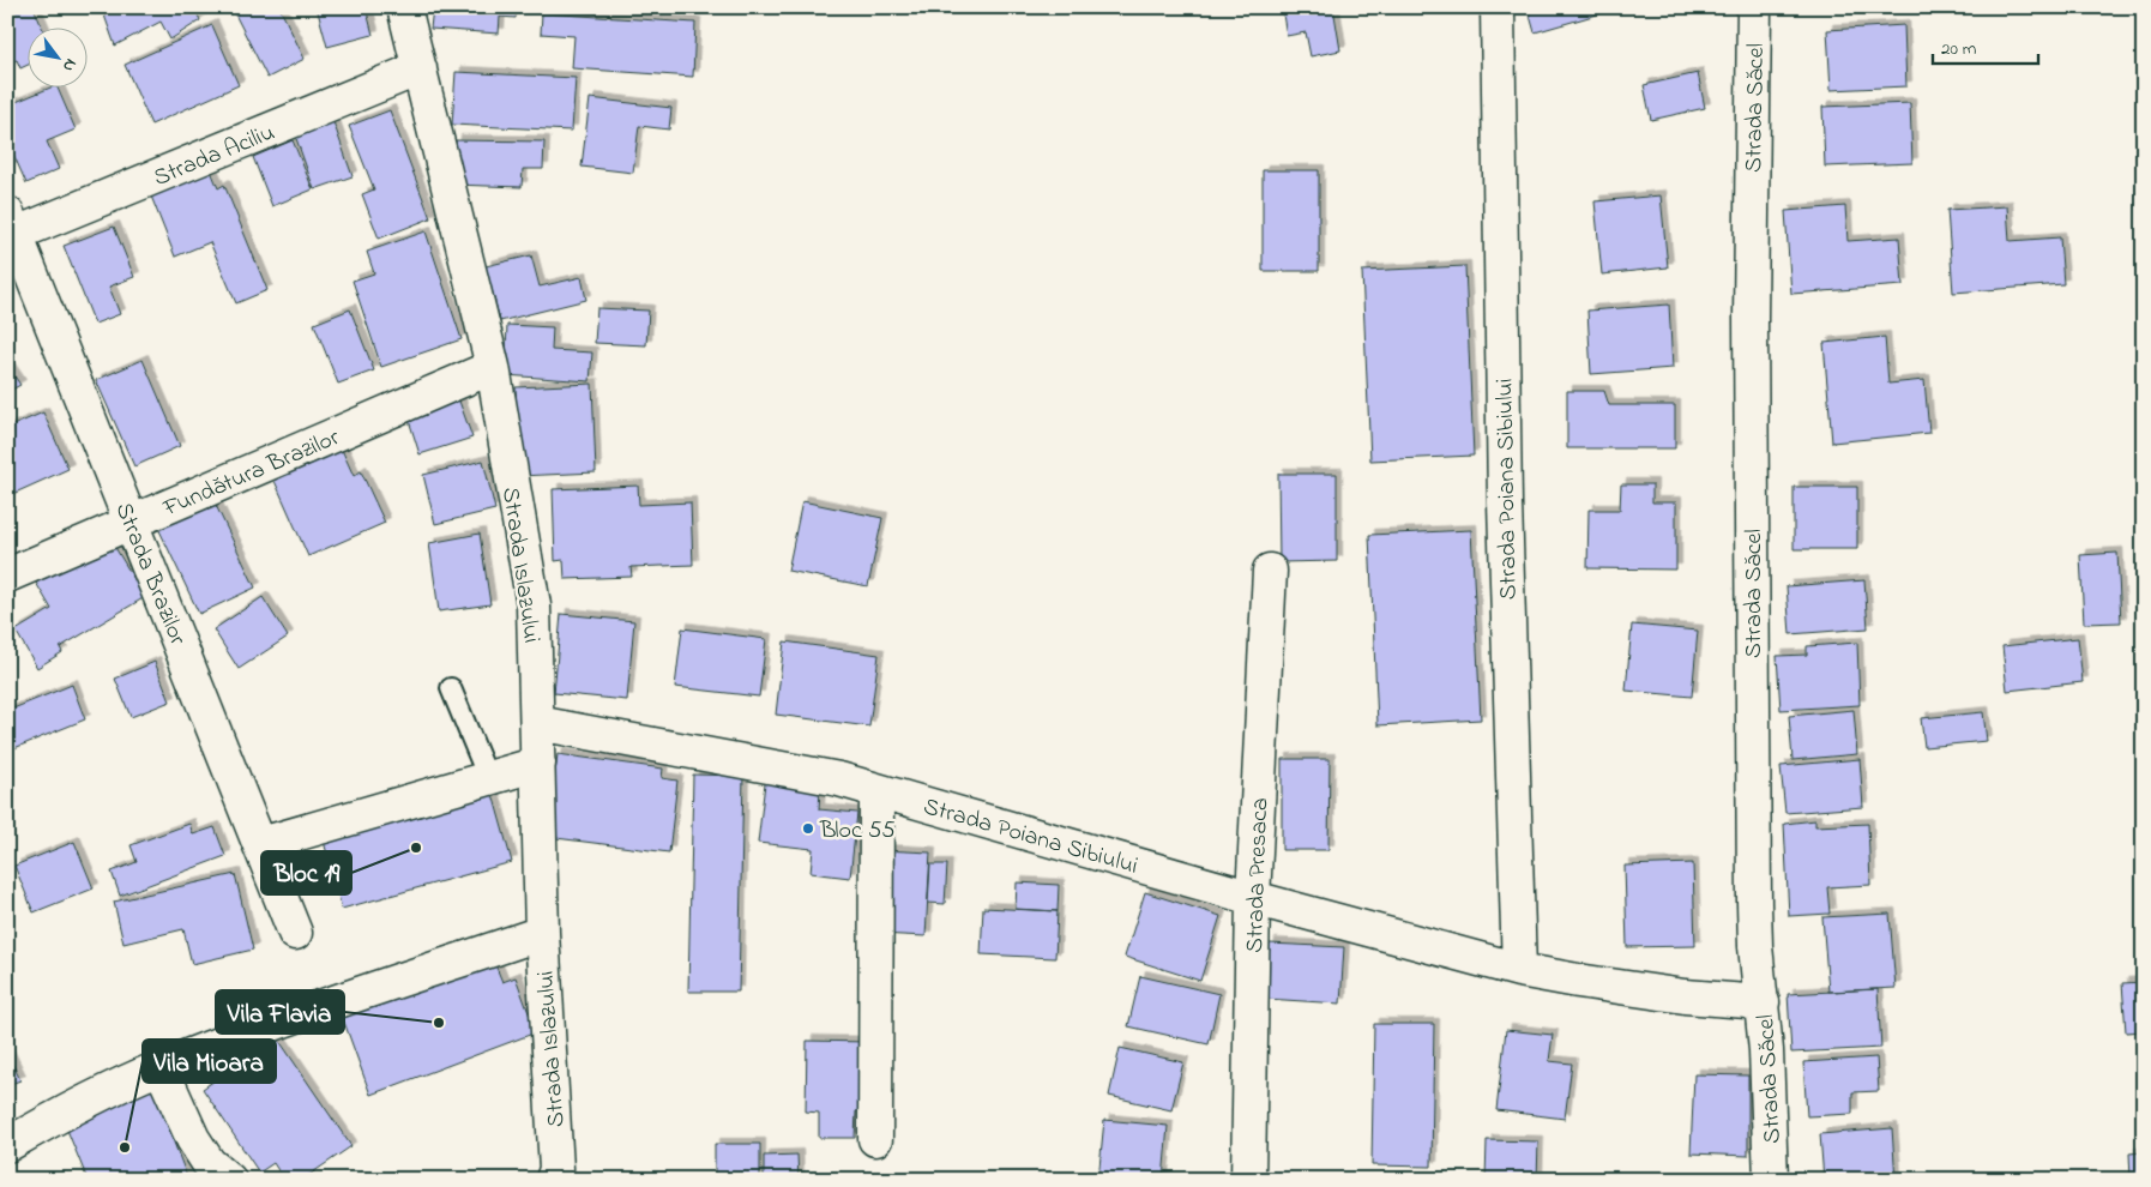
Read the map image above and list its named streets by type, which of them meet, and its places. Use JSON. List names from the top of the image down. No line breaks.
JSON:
{"streets":{"street":["Strada Săcel","Strada Aciliu","Fundătura Brazilor","Strada Poiana Sibiului","Strada Islazului","Strada Brazilor","Strada Presaca"]},"crossings":[["Strada Săcel","Strada Poiana Sibiului"],["Strada Aciliu","Strada Islazului"],["Strada Aciliu","Strada Brazilor"],["Fundătura Brazilor","Strada Islazului"],["Fundătura Brazilor","Strada Brazilor"],["Strada Poiana Sibiului","Strada Islazului"],["Strada Poiana Sibiului","Strada Presaca"]],"places":["Bloc 55","Bloc 19","Vila Flavia","Vila Mioara"],"scale_bar":"20 m","north":"bottom right"}
